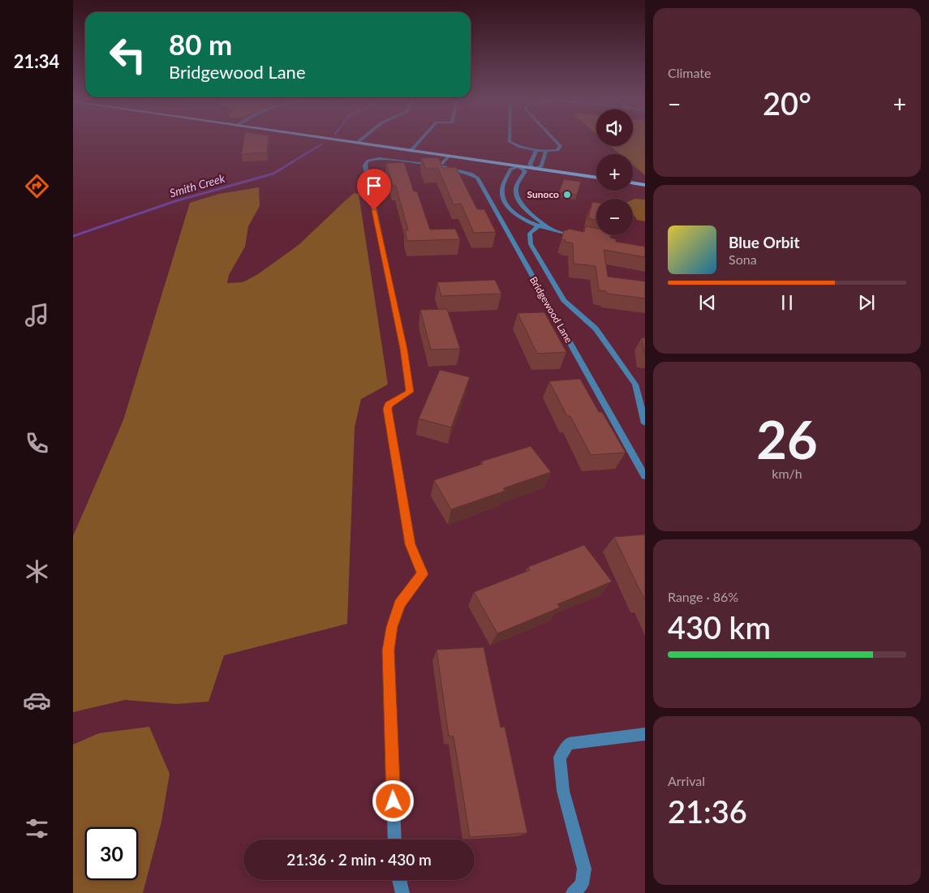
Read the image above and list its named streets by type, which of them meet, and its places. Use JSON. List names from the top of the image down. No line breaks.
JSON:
{"streets":{"street":["Bridgewood Lane"]},"water":["Smith Creek"],"places":["Sunoco"],"page":{"tabs":"21:34","tile":["Climate",["26","km/h"],["Range · 86%","430 km"],["Arrival","21:36"]],"turn":["80 m","Bridgewood Lane"],"heat":["−","20°","+"],"map_buttons":["+","−"],"song":["Blue Orbit","Sona"],"limit":"30","trip":"21:36 · 2 min · 430 m"}}
